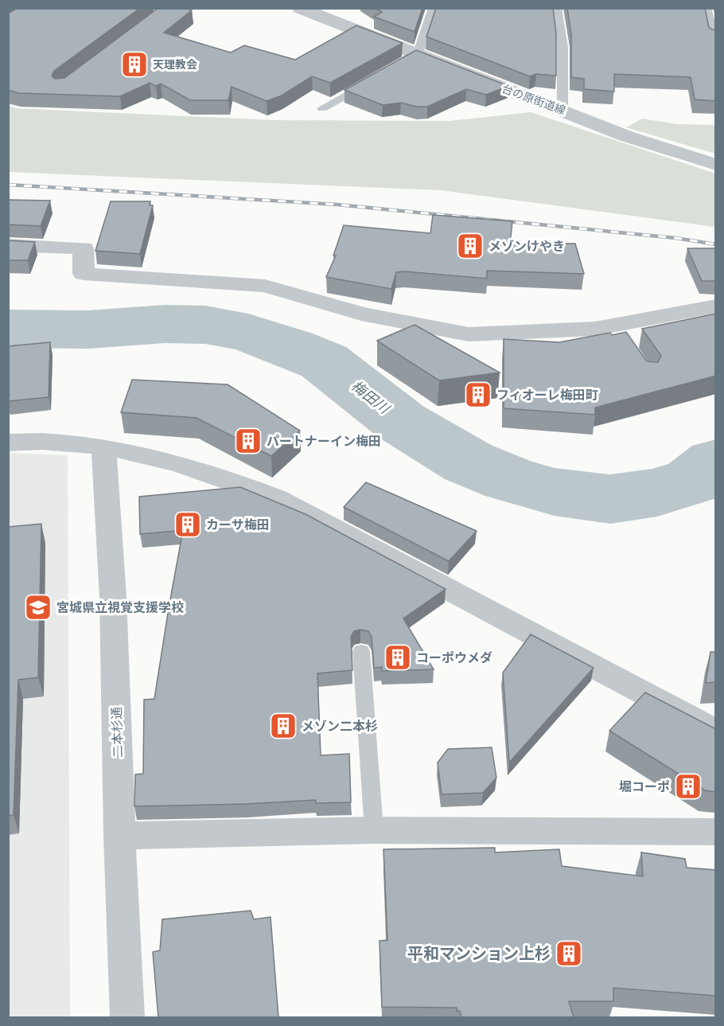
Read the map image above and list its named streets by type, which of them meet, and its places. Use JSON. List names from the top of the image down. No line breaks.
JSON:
{"streets":{"street":["台の原街道線","二本杉通"]},"water":["梅田川"],"places":{"building":["天理教会","メゾンけやき","フィオーレ梅田町","パートナーイン梅田","カーサ梅田","コーポウメダ","メゾン二本杉","堀コーポ","平和マンション上杉"],"school or university":["宮城県立視覚支援学校"]}}
